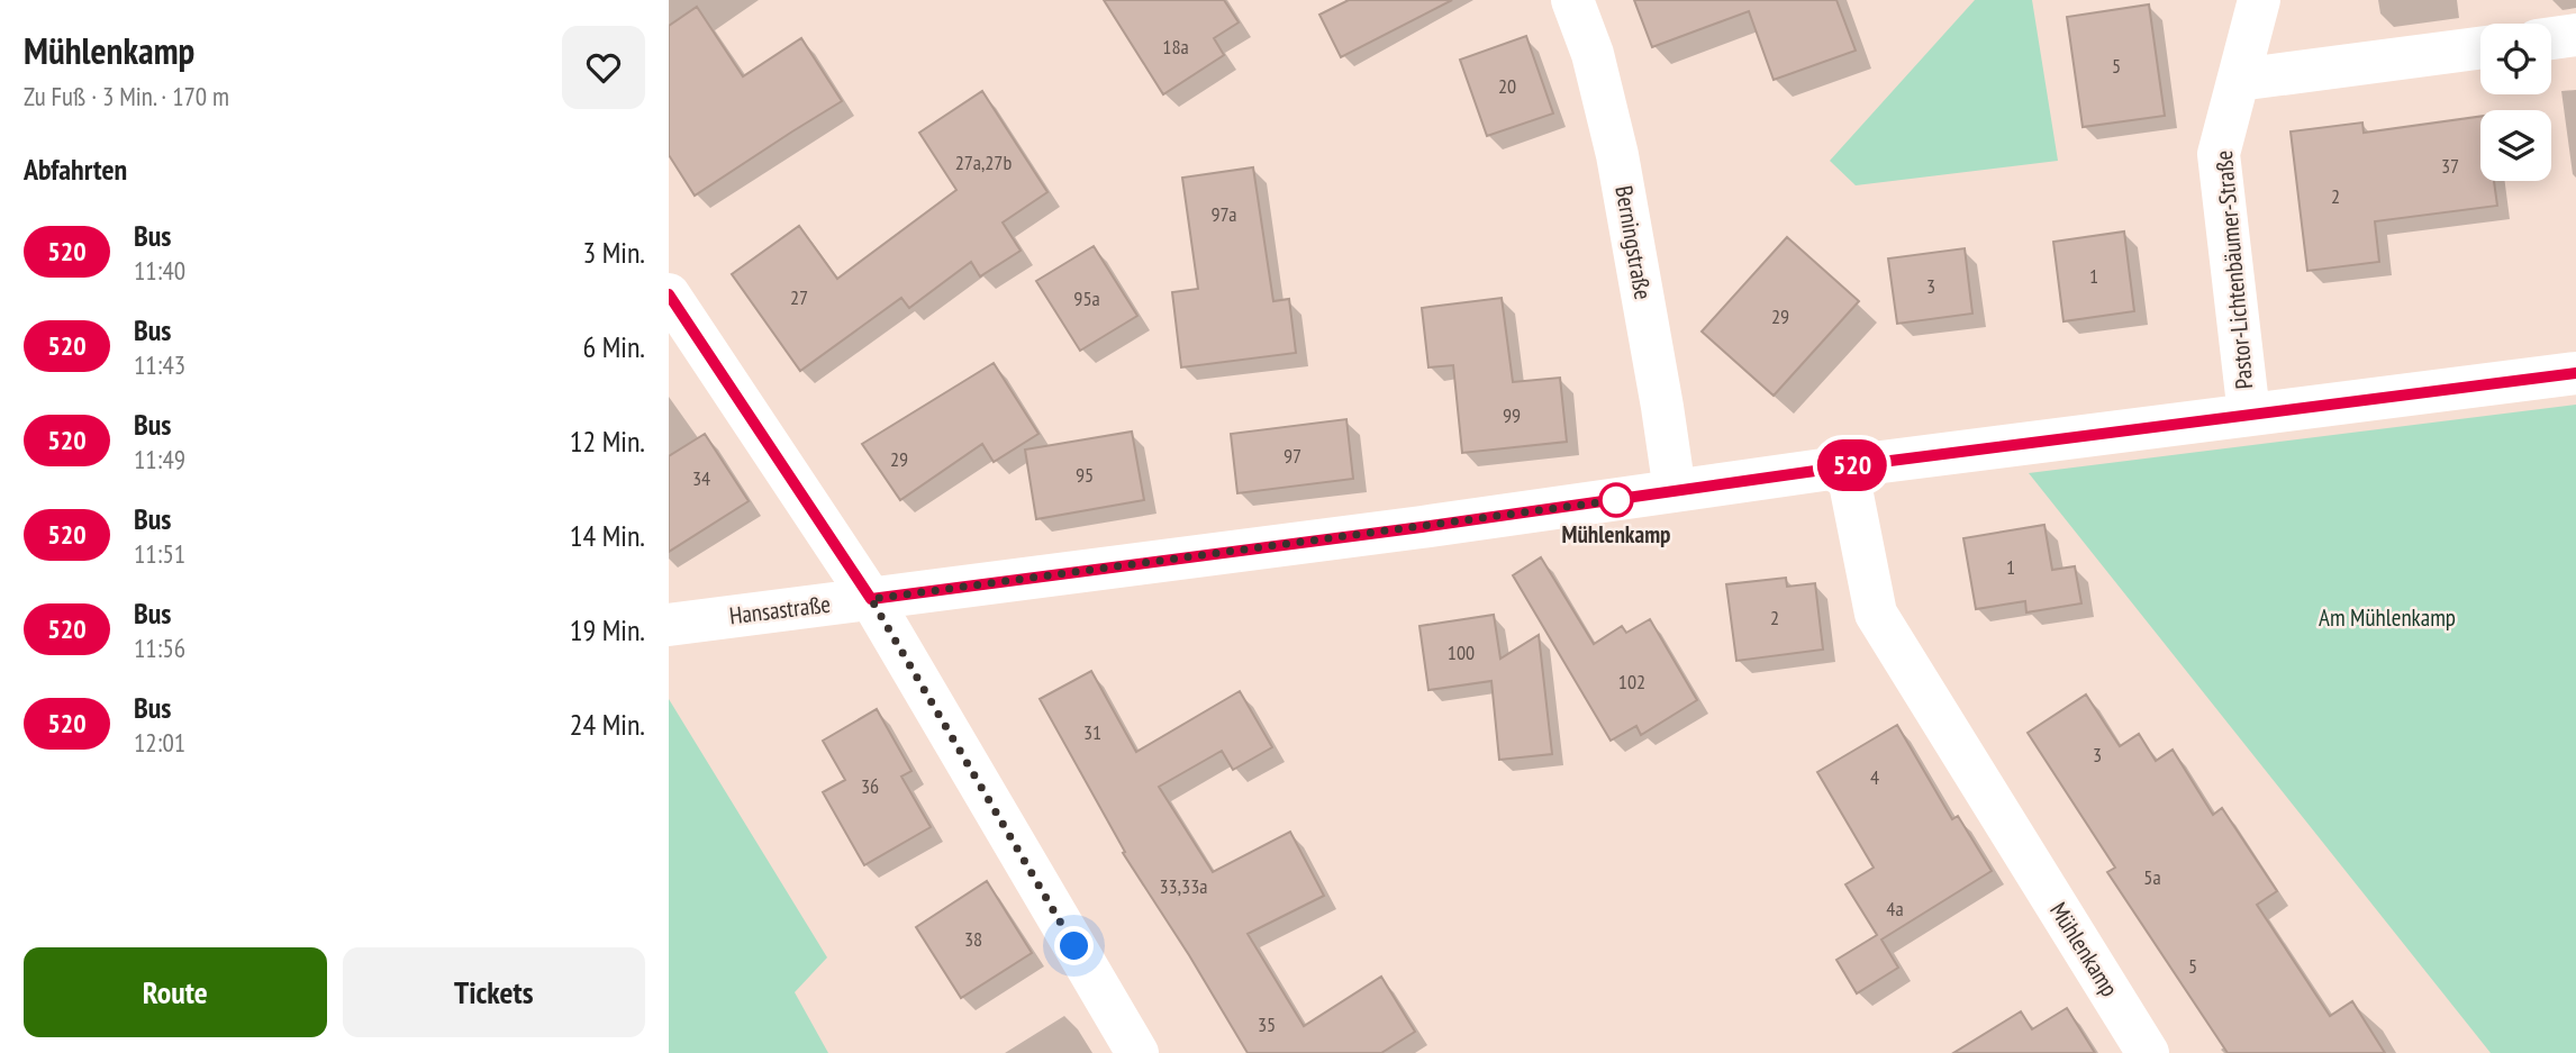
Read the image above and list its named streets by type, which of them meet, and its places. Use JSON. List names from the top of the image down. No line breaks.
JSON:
{"streets":{"street":["Berningstraße","Pastor-Lichtenbäumer-Straße","Hansastraße","Mühlenkamp"]},"crossings":[["Berningstraße","Hansastraße"],["Pastor-Lichtenbäumer-Straße","Hansastraße"],["Hansastraße","Mühlenkamp"]],"parks":["Am Mühlenkamp"],"places":["Mühlenkamp"],"lines":["bus line 520"],"house_numbers":["18a","5","20","27a,27b","37","2","97a","1","3","27","95a","29","99","97","29","95","34","1","2","100","102","31","3","4","36","5a","33,33a","4a","38","5","35"],"page":{"heading":[["Mühlenkamp","Zu Fuß · 3 Min. · 170 m"],"Abfahrten"],"on_map":"520","list":[{"mark":"520","name":"Bus","note":"11:40","value":"3 Min."},{"mark":"520","name":"Bus","note":"11:43","value":"6 Min."},{"mark":"520","name":"Bus","note":"11:49","value":"12 Min."},{"mark":"520","name":"Bus","note":"11:51","value":"14 Min."},{"mark":"520","name":"Bus","note":"11:56","value":"19 Min."},{"mark":"520","name":"Bus","note":"12:01","value":"24 Min."}],"buttons":["Route","Tickets"]}}
